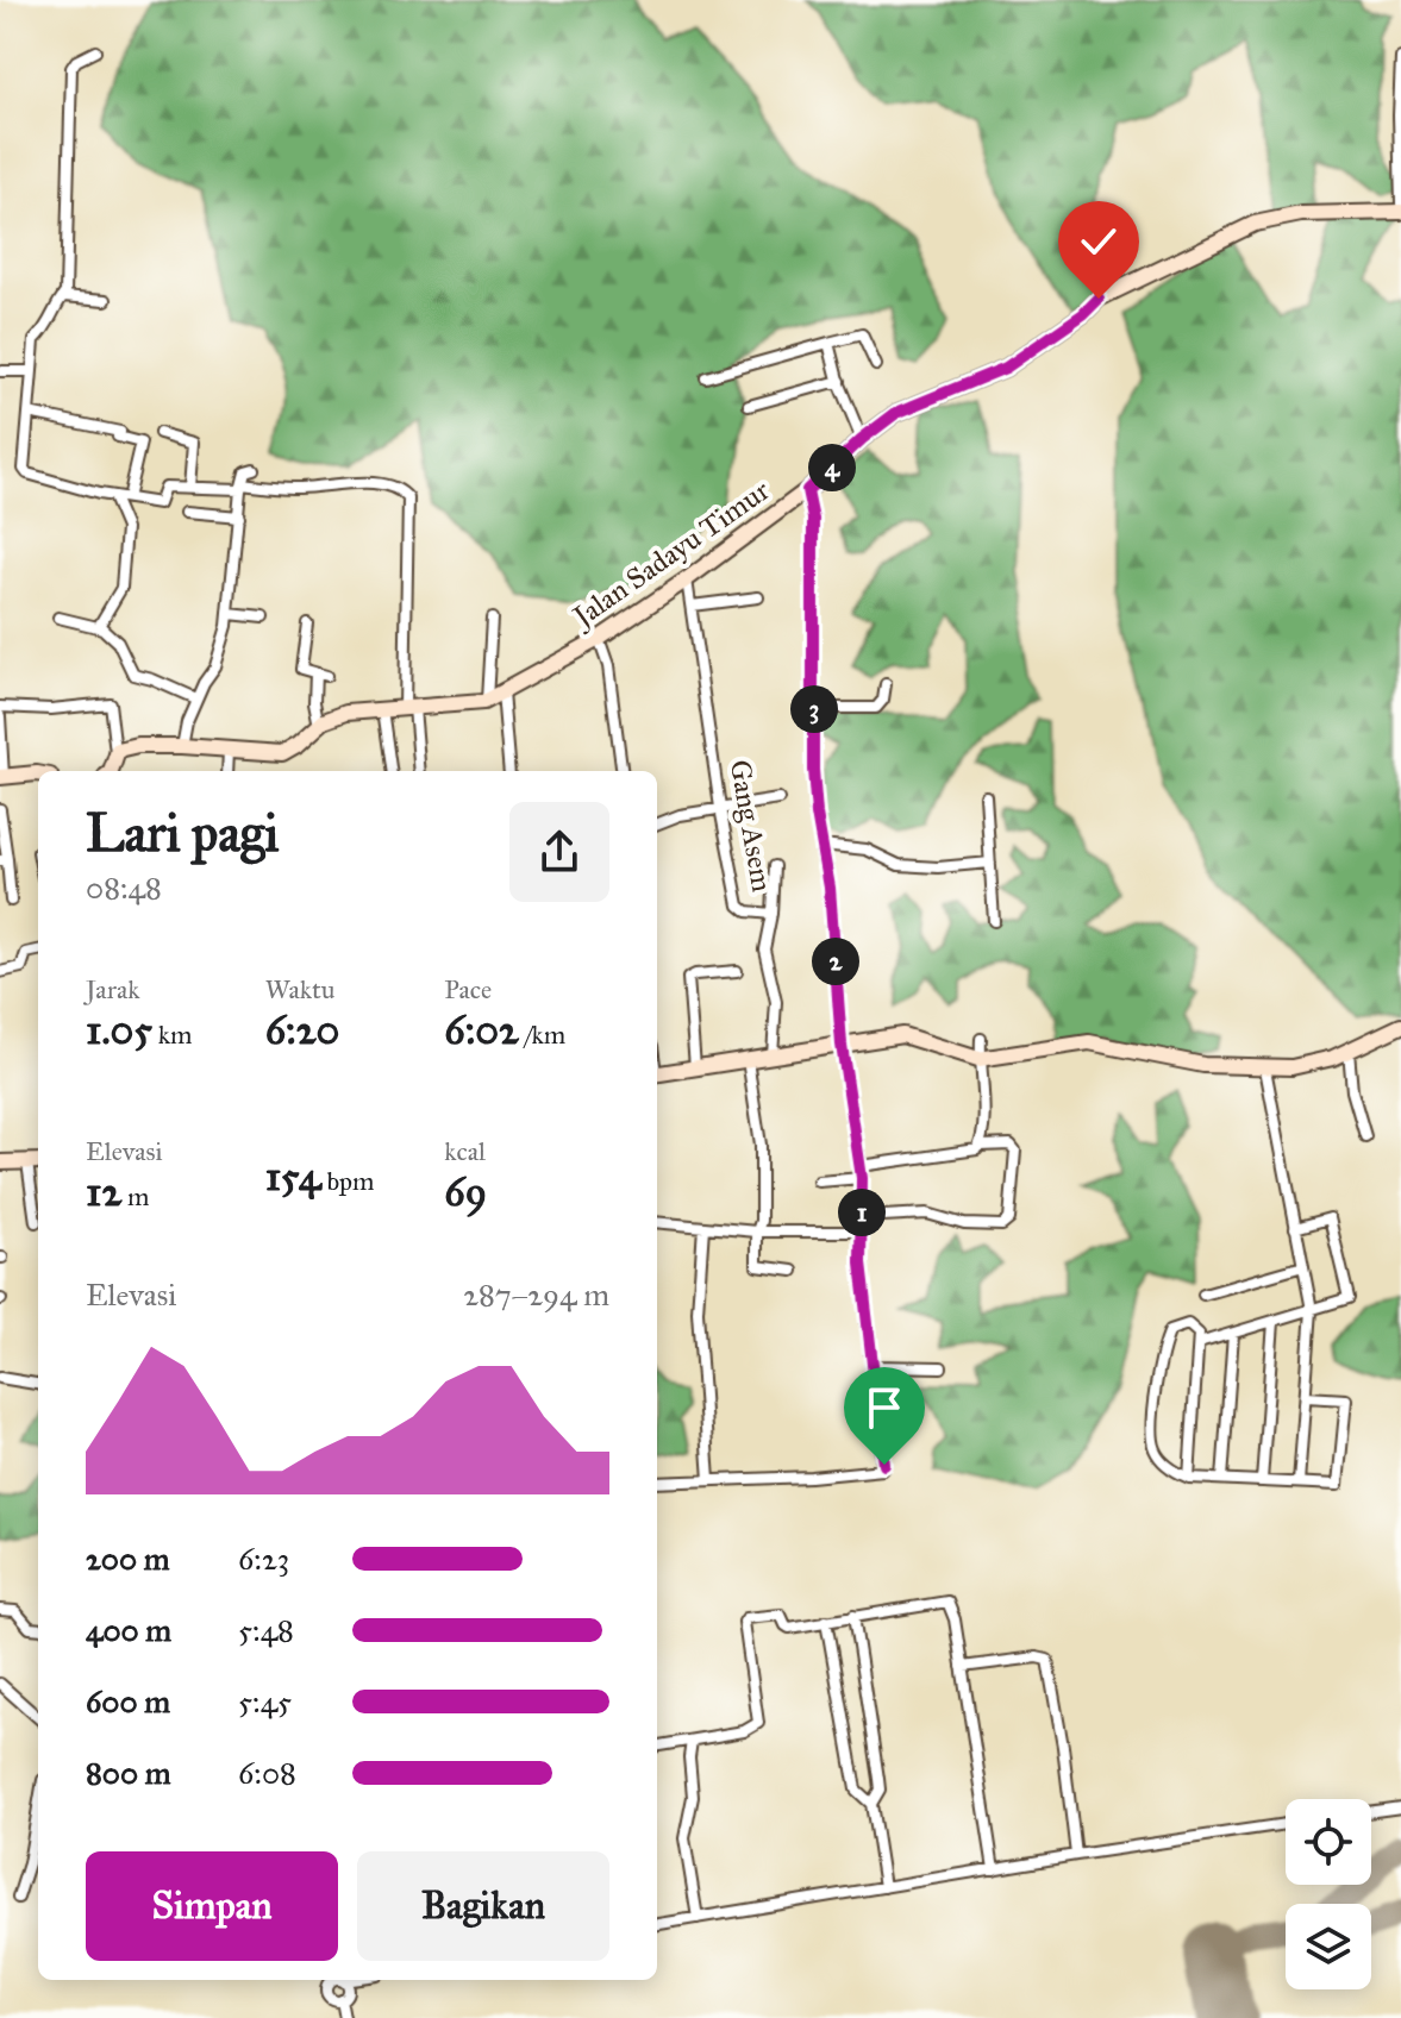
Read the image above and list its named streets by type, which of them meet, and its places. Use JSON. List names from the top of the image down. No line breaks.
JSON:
{"streets":{"street":["Jalan Sadayu Timur","Gang Asem"]},"crossings":[["Jalan Sadayu Timur","Gang Asem"]],"page":{"pins":["4","3","2","1"],"heading":["Lari pagi","08:48"],"stats":[["Jarak","1.05 km"],["Waktu","6:20"],["Pace","6:02 /km"],["Elevasi","12 m"],["154 bpm"],["kcal","69"]],"chart":["Elevasi","287–294 m"],"list":[{"name":"200 m","note":"6:23"},{"name":"400 m","note":"5:48"},{"name":"600 m","note":"5:45"},{"name":"800 m","note":"6:08"}],"buttons":["Simpan","Bagikan"]}}
